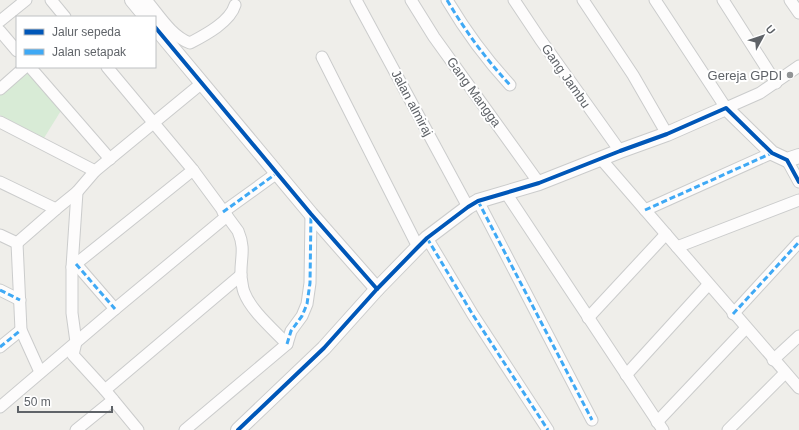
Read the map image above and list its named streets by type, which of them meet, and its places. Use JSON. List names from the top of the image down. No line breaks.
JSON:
{"streets":{"street":["Gang Jambu","Gang Mangga","Jalan almiraj"]},"places":["Gereja GPDI"],"legend":["Jalur sepeda","Jalan setapak"],"scale_bar":"50 m","north":"top right"}
